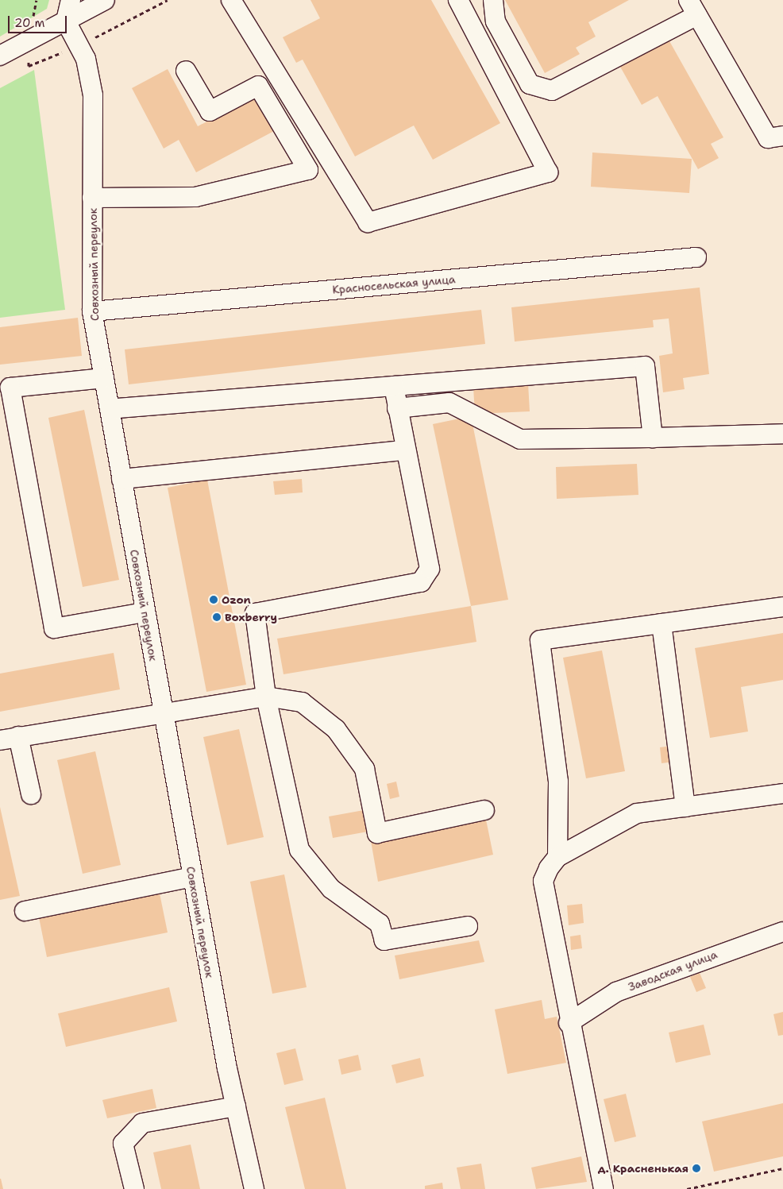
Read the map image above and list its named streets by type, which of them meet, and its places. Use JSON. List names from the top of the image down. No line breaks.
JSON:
{"streets":{"street":["Совхозный переулок","Красносельская улица","Заводская улица"]},"crossings":[["Совхозный переулок","Красносельская улица"]],"places":["Ozon","Boxberry","д. Красненькая"],"scale_bar":"20 m"}
